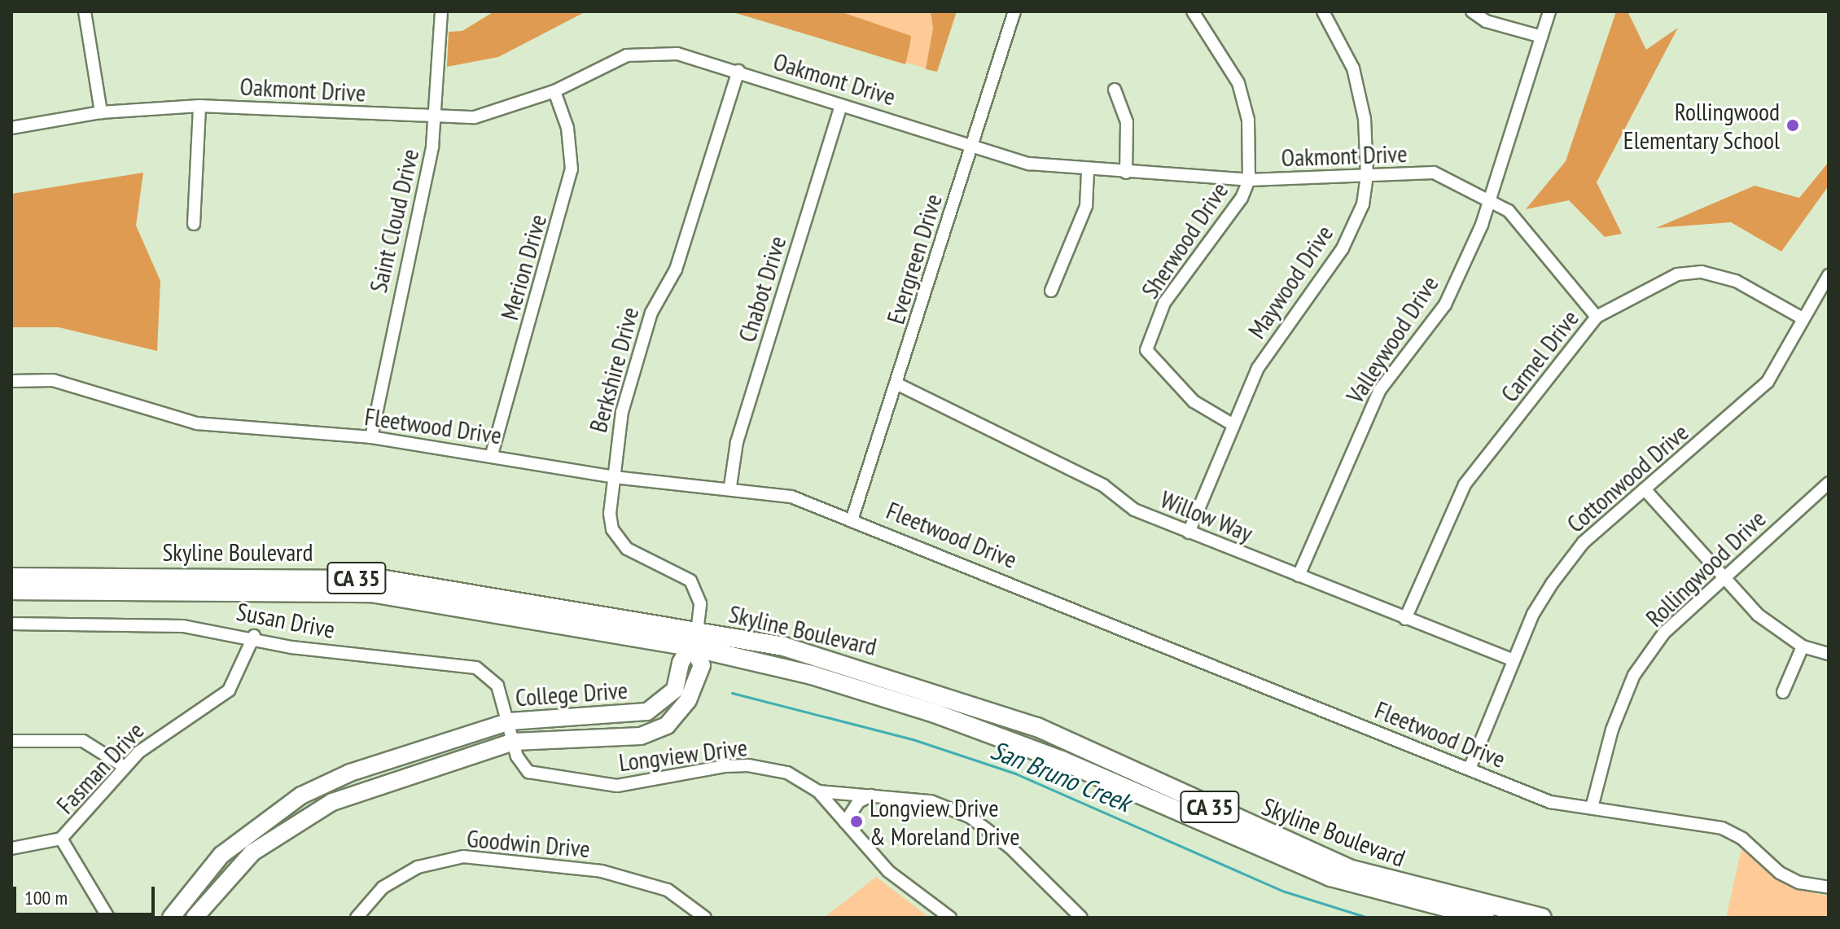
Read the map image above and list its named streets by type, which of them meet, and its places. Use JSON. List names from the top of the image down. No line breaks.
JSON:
{"streets":{"main road":["Skyline Boulevard","CA 35"],"street":["Oakmont Drive","Saint Cloud Drive","Sherwood Drive","Evergreen Drive","Merion Drive","Maywood Drive","Chabot Drive","Valleywood Drive","Carmel Drive","Berkshire Drive","Fleetwood Drive","Cottonwood Drive","Willow Way","Rollingwood Drive","Susan Drive","College Drive","Longview Drive","Fasman Drive","Goodwin Drive"]},"crossings":[["Oakmont Drive","Saint Cloud Drive"],["Oakmont Drive","Sherwood Drive"],["Oakmont Drive","Evergreen Drive"],["Oakmont Drive","Merion Drive"],["Oakmont Drive","Maywood Drive"],["Oakmont Drive","Chabot Drive"],["Oakmont Drive","Valleywood Drive"],["Oakmont Drive","Carmel Drive"],["Oakmont Drive","Berkshire Drive"],["Saint Cloud Drive","Fleetwood Drive"],["Sherwood Drive","Maywood Drive"],["Evergreen Drive","Fleetwood Drive"],["Evergreen Drive","Willow Way"],["Merion Drive","Fleetwood Drive"],["Maywood Drive","Willow Way"],["Chabot Drive","Fleetwood Drive"],["Valleywood Drive","Willow Way"],["Carmel Drive","Cottonwood Drive"],["Carmel Drive","Willow Way"],["Berkshire Drive","Fleetwood Drive"],["Berkshire Drive","Skyline Boulevard"],["Berkshire Drive","College Drive"],["Fleetwood Drive","Cottonwood Drive"],["Fleetwood Drive","Rollingwood Drive"],["Cottonwood Drive","Willow Way"],["Skyline Boulevard","College Drive"],["Susan Drive","College Drive"],["Susan Drive","Longview Drive"],["Susan Drive","Fasman Drive"],["College Drive","Longview Drive"]],"water":["San Bruno Creek"],"places":["Rollingwood Elementary School","Longview Drive & Moreland Drive"],"scale_bar":"100 m"}
